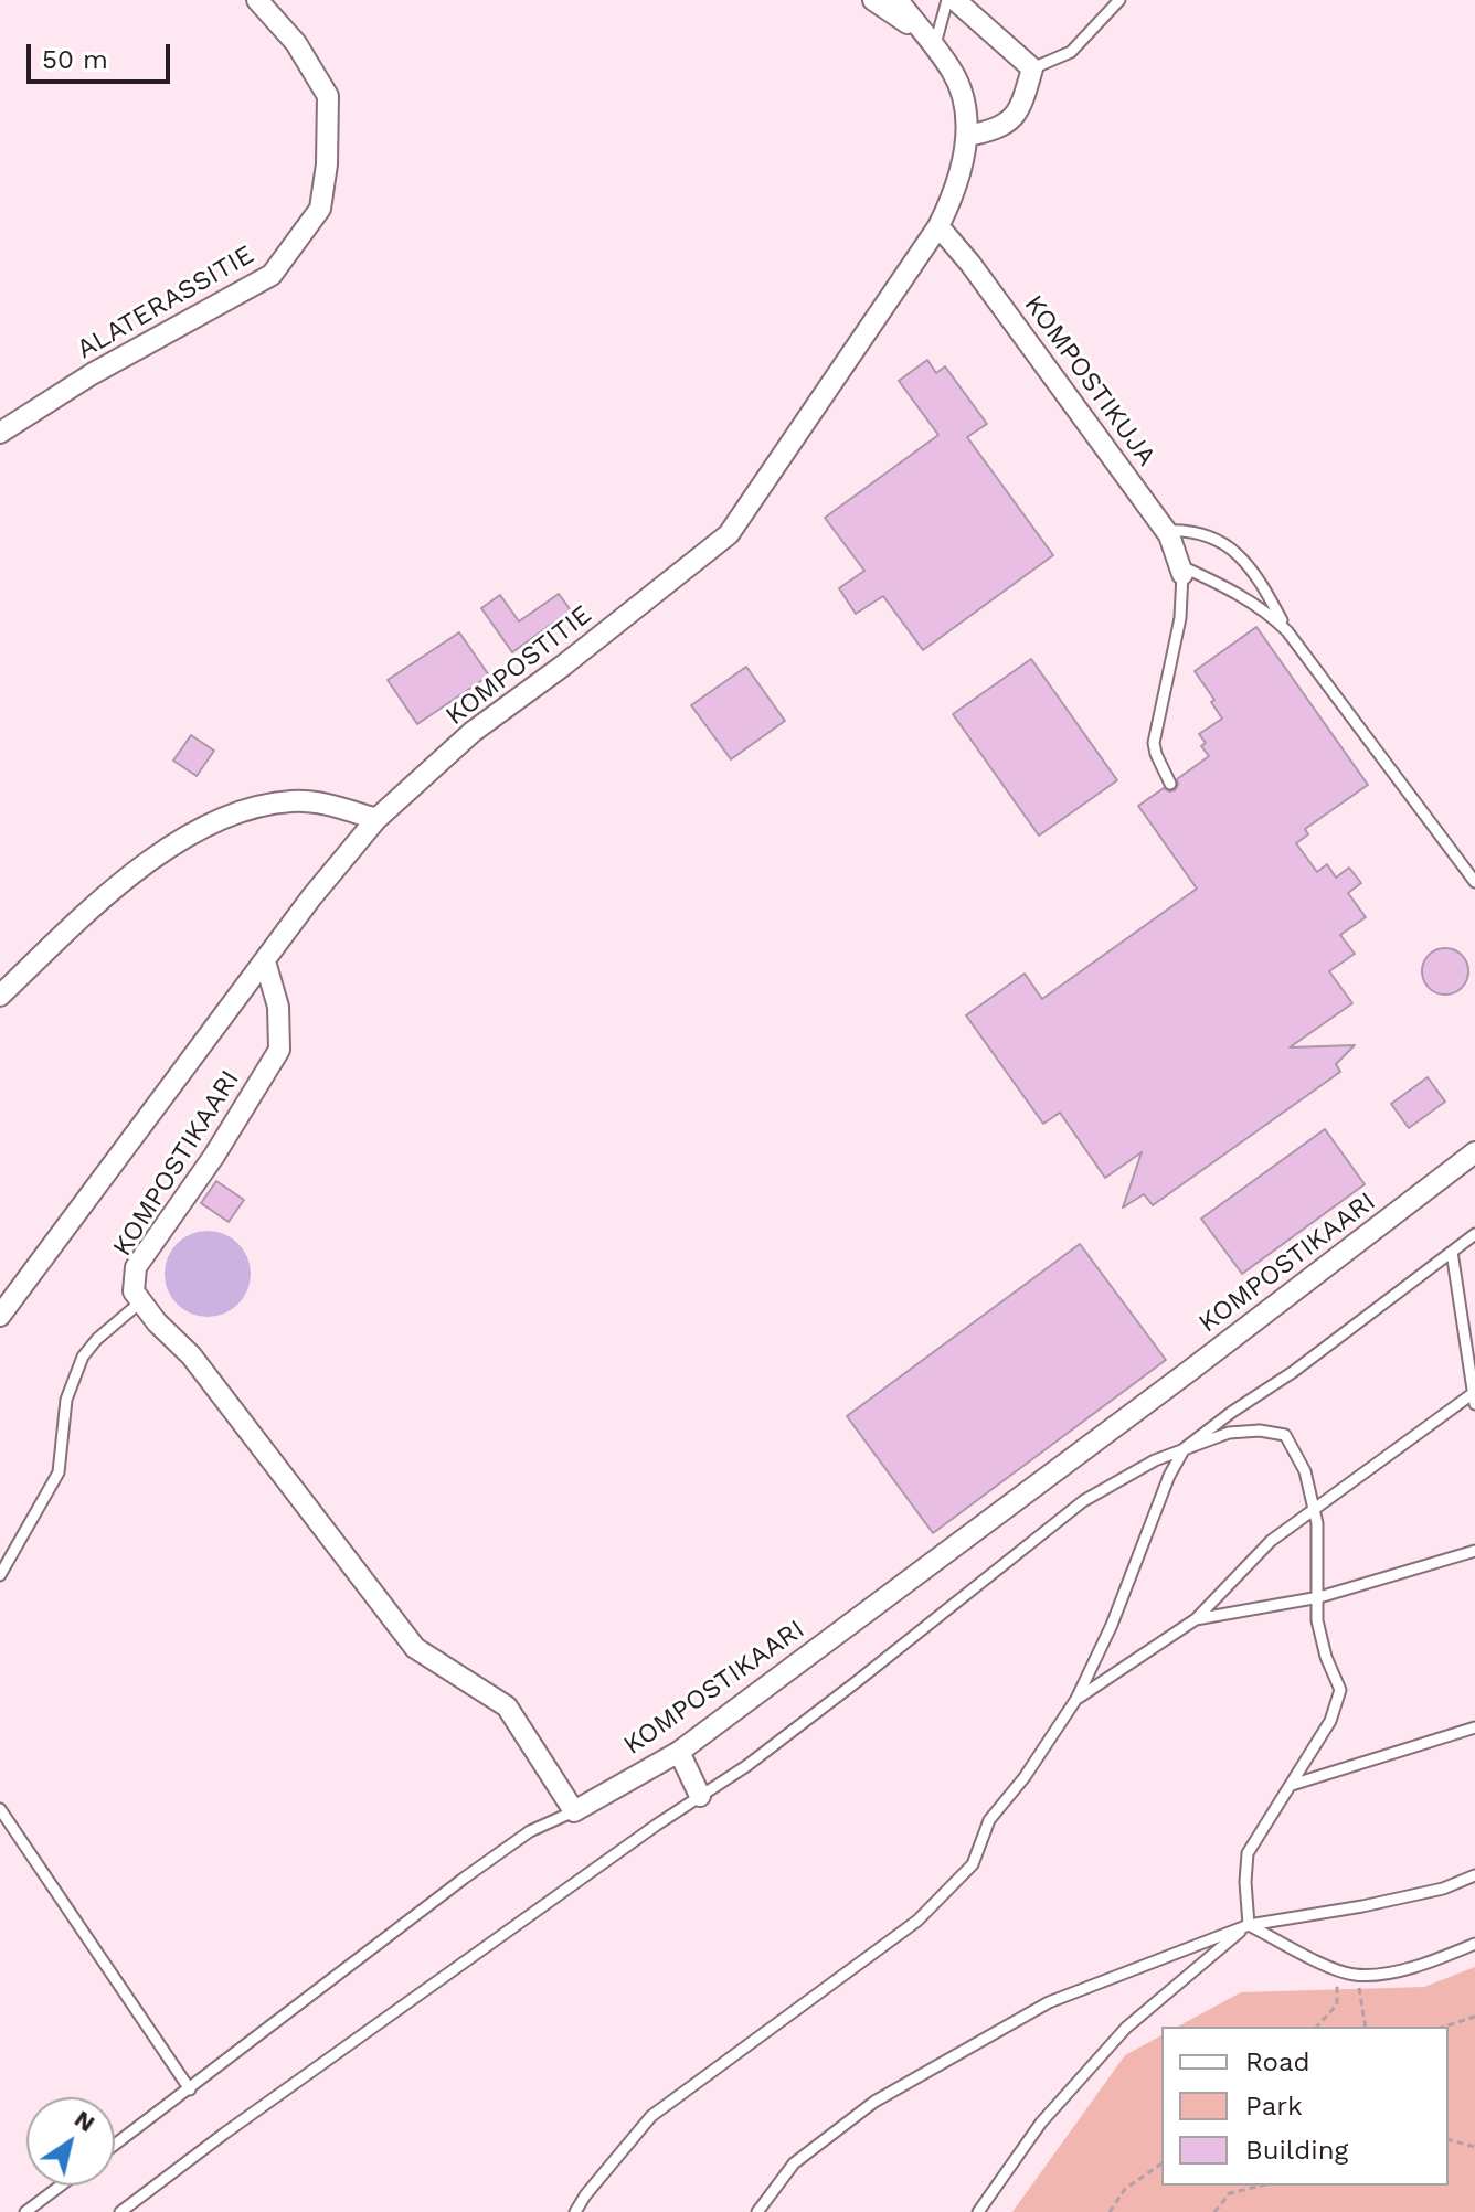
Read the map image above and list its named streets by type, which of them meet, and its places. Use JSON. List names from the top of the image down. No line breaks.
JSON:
{"streets":{"street":["ALATERASSITIE","KOMPOSTIKUJA","KOMPOSTITIE","KOMPOSTIKAARI"]},"crossings":[["KOMPOSTIKUJA","KOMPOSTITIE"],["KOMPOSTITIE","KOMPOSTIKAARI"]],"legend":["Road","Park","Building"],"scale_bar":"50 m","north":"top right"}
